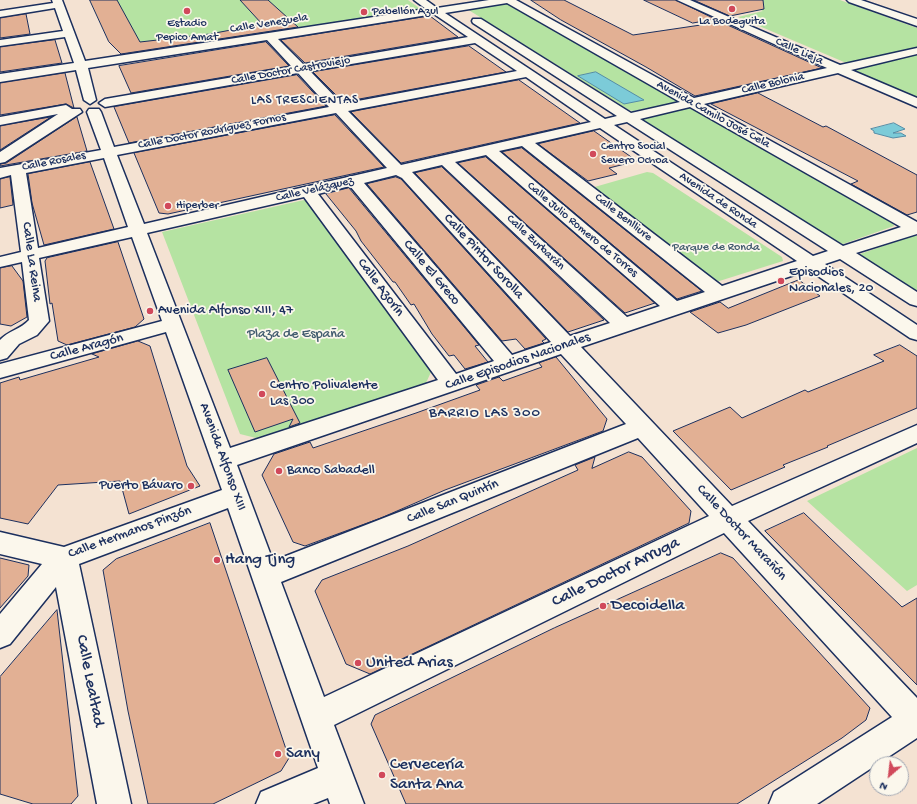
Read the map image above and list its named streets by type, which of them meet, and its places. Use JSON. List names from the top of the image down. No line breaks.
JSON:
{"streets":{"street":["Calle Venezuela","Calle Lieja","Calle Doctor Castroviejo","Calle Bolonia","Avenida Camilo José Cela","Calle Doctor Rodríguez Fornos","Calle Rosales","Calle Velázquez","Avenida de Ronda","Calle Benlliure","Calle Julio Romero de Torres","Calle Zurbarán","Calle Pintor Sorolla","Calle La Reina","Calle El Greco","Calle Azorín","Calle Aragón","Calle Episodios Nacionales","Avenida Alfonso XIII","Calle San Quintín","Calle Hermanos Pinzón","Calle Doctor Marañón","Calle Doctor Arruga","Calle Lealtad"]},"crossings":[["Calle Venezuela","Avenida Camilo José Cela"],["Calle Venezuela","Avenida de Ronda"],["Calle Venezuela","Calle Pintor Sorolla"],["Calle Venezuela","Avenida Alfonso XIII"],["Calle Lieja","Calle Bolonia"],["Calle Doctor Castroviejo","Avenida de Ronda"],["Calle Doctor Castroviejo","Calle Pintor Sorolla"],["Calle Doctor Castroviejo","Avenida Alfonso XIII"],["Calle Bolonia","Avenida Camilo José Cela"],["Calle Bolonia","Calle Velázquez"],["Calle Bolonia","Avenida de Ronda"],["Avenida Camilo José Cela","Calle Episodios Nacionales"],["Calle Doctor Rodríguez Fornos","Calle Rosales"],["Calle Doctor Rodríguez Fornos","Avenida de Ronda"],["Calle Doctor Rodríguez Fornos","Calle Pintor Sorolla"],["Calle Doctor Rodríguez Fornos","Avenida Alfonso XIII"],["Calle Rosales","Calle La Reina"],["Calle Rosales","Avenida Alfonso XIII"],["Calle Velázquez","Avenida de Ronda"],["Calle Velázquez","Calle Benlliure"],["Calle Velázquez","Calle Julio Romero de Torres"],["Calle Velázquez","Calle Zurbarán"],["Calle Velázquez","Calle Pintor Sorolla"],["Calle Velázquez","Calle La Reina"],["Calle Velázquez","Calle El Greco"],["Calle Velázquez","Calle Azorín"],["Calle Velázquez","Avenida Alfonso XIII"],["Avenida de Ronda","Calle Episodios Nacionales"],["Calle Benlliure","Calle Episodios Nacionales"],["Calle Julio Romero de Torres","Calle Episodios Nacionales"],["Calle Zurbarán","Calle Episodios Nacionales"],["Calle Pintor Sorolla","Calle Episodios Nacionales"],["Calle Pintor Sorolla","Calle Doctor Marañón"],["Calle El Greco","Calle Episodios Nacionales"],["Calle Azorín","Calle Episodios Nacionales"],["Calle Aragón","Avenida Alfonso XIII"],["Calle Episodios Nacionales","Avenida Alfonso XIII"],["Calle Episodios Nacionales","Calle Doctor Marañón"],["Avenida Alfonso XIII","Calle San Quintín"],["Avenida Alfonso XIII","Calle Hermanos Pinzón"],["Avenida Alfonso XIII","Calle Doctor Arruga"],["Calle San Quintín","Calle Doctor Marañón"],["Calle Hermanos Pinzón","Calle Lealtad"],["Calle Doctor Marañón","Calle Doctor Arruga"]],"districts":["LAS TRESCIENTAS","BARRIO LAS 300"],"parks":["Parque de Ronda","Plaza de España"],"places":["La Bodeguita","Estadio Pepico Amat","Pabellón Azul","Centro Social Severo Ochoa","Hiperber","Episodios Nacionales, 20","Avenida Alfonso XIII, 47","Centro Polivalente Las 300","Banco Sabadell","Puerto Bávaro","Hang Tjng","Decoidella","United Arias","Sany","Cervecería Santa Ana"],"north":"bottom left"}
